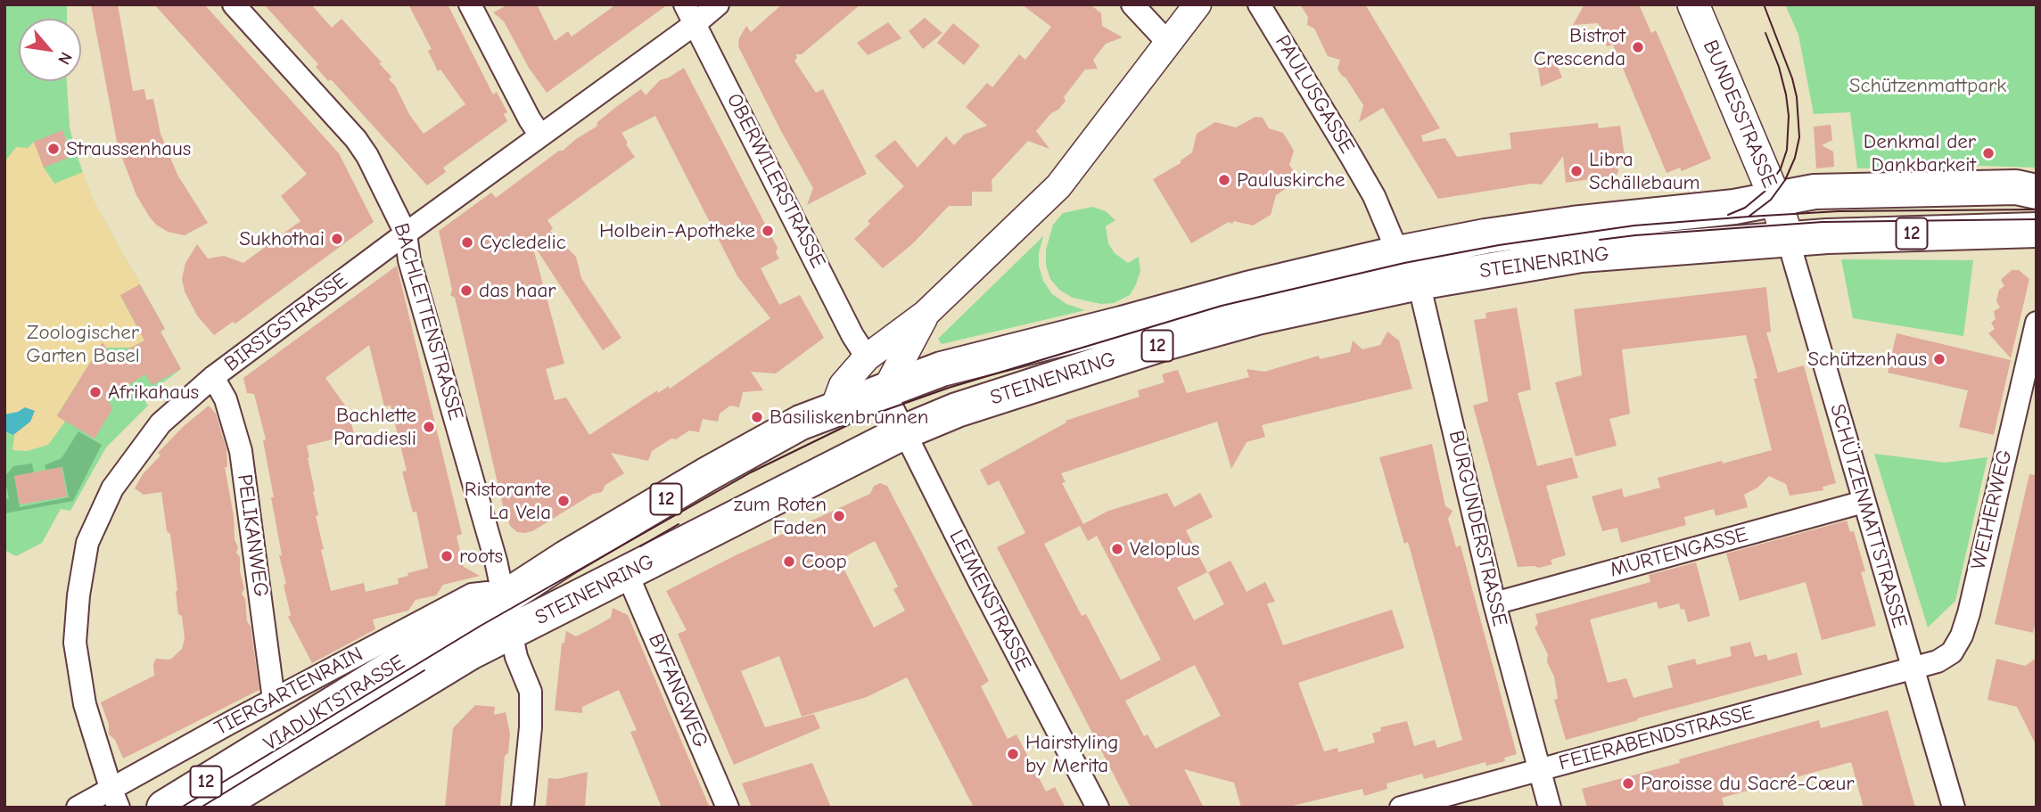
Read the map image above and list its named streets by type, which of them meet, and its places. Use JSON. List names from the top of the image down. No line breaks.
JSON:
{"streets":{"main road":["BUNDESSTRASSE","12","STEINENRING","VIADUKTSTRASSE"],"street":["PAULUSGASSE","OBERWILERSTRASSE","BACHLETTENSTRASSE","BIRSIGSTRASSE","WEIHERWEG","SCHÜTZENMATTSTRASSE","BURGUNDERSTRASSE","PELIKANWEG","MURTENGASSE","LEIMENSTRASSE","BYFANGWEG","TIERGARTENRAIN","FEIERABENDSTRASSE"]},"crossings":[["PAULUSGASSE","STEINENRING"],["PAULUSGASSE","BURGUNDERSTRASSE"],["BUNDESSTRASSE","12"],["BUNDESSTRASSE","STEINENRING"],["BUNDESSTRASSE","SCHÜTZENMATTSTRASSE"],["OBERWILERSTRASSE","BIRSIGSTRASSE"],["12","STEINENRING"],["12","SCHÜTZENMATTSTRASSE"],["STEINENRING","BACHLETTENSTRASSE"],["STEINENRING","SCHÜTZENMATTSTRASSE"],["STEINENRING","BURGUNDERSTRASSE"],["STEINENRING","LEIMENSTRASSE"],["STEINENRING","BYFANGWEG"],["STEINENRING","TIERGARTENRAIN"],["STEINENRING","VIADUKTSTRASSE"],["BACHLETTENSTRASSE","BIRSIGSTRASSE"],["BACHLETTENSTRASSE","TIERGARTENRAIN"],["BACHLETTENSTRASSE","VIADUKTSTRASSE"],["BIRSIGSTRASSE","PELIKANWEG"],["BIRSIGSTRASSE","TIERGARTENRAIN"],["WEIHERWEG","SCHÜTZENMATTSTRASSE"],["WEIHERWEG","FEIERABENDSTRASSE"],["SCHÜTZENMATTSTRASSE","MURTENGASSE"],["SCHÜTZENMATTSTRASSE","FEIERABENDSTRASSE"],["BURGUNDERSTRASSE","MURTENGASSE"],["BURGUNDERSTRASSE","FEIERABENDSTRASSE"],["PELIKANWEG","TIERGARTENRAIN"],["TIERGARTENRAIN","VIADUKTSTRASSE"]],"parks":["Schützenmattpark","Zoologischer Garten Basel"],"places":["Bistrot Crescenda","Straussenhaus","Denkmal der Dankbarkeit","Libra Schällebaum","Pauluskirche","Holbein-Apotheke","Sukhothai","Cycledelic","das haar","Schützenhaus","Afrikahaus","Basiliskenbrunnen","Bachlette Paradiesli","Ristorante La Vela","zum Roten Faden","Veloplus","roots","Coop","Hairstyling by Merita","Paroisse du Sacré-Cœur"],"north":"bottom right"}
